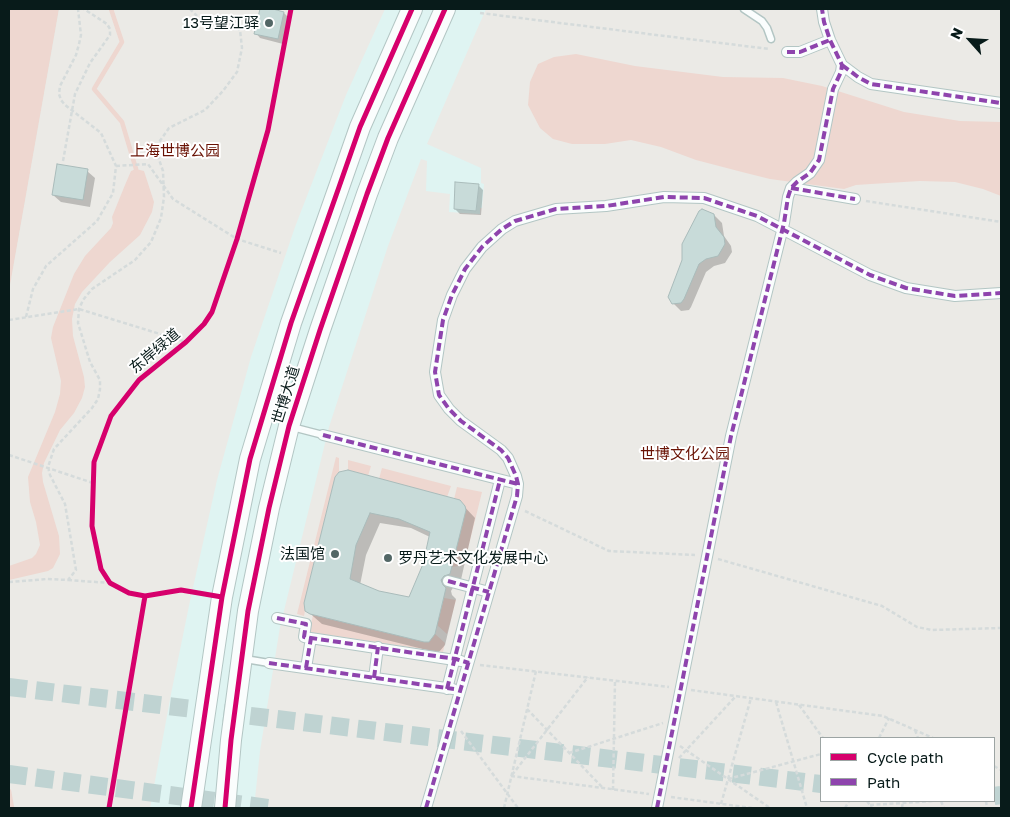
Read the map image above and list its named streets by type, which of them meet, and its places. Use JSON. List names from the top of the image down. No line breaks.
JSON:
{"streets":{"main road":["世博大道"],"cycle path":["东岸绿道"]},"parks":["上海世博公园","世博文化公园"],"places":["13号望江驿","法国馆","罗丹艺术文化发展中心"],"legend":["Cycle path","Path"],"north":"top left"}
